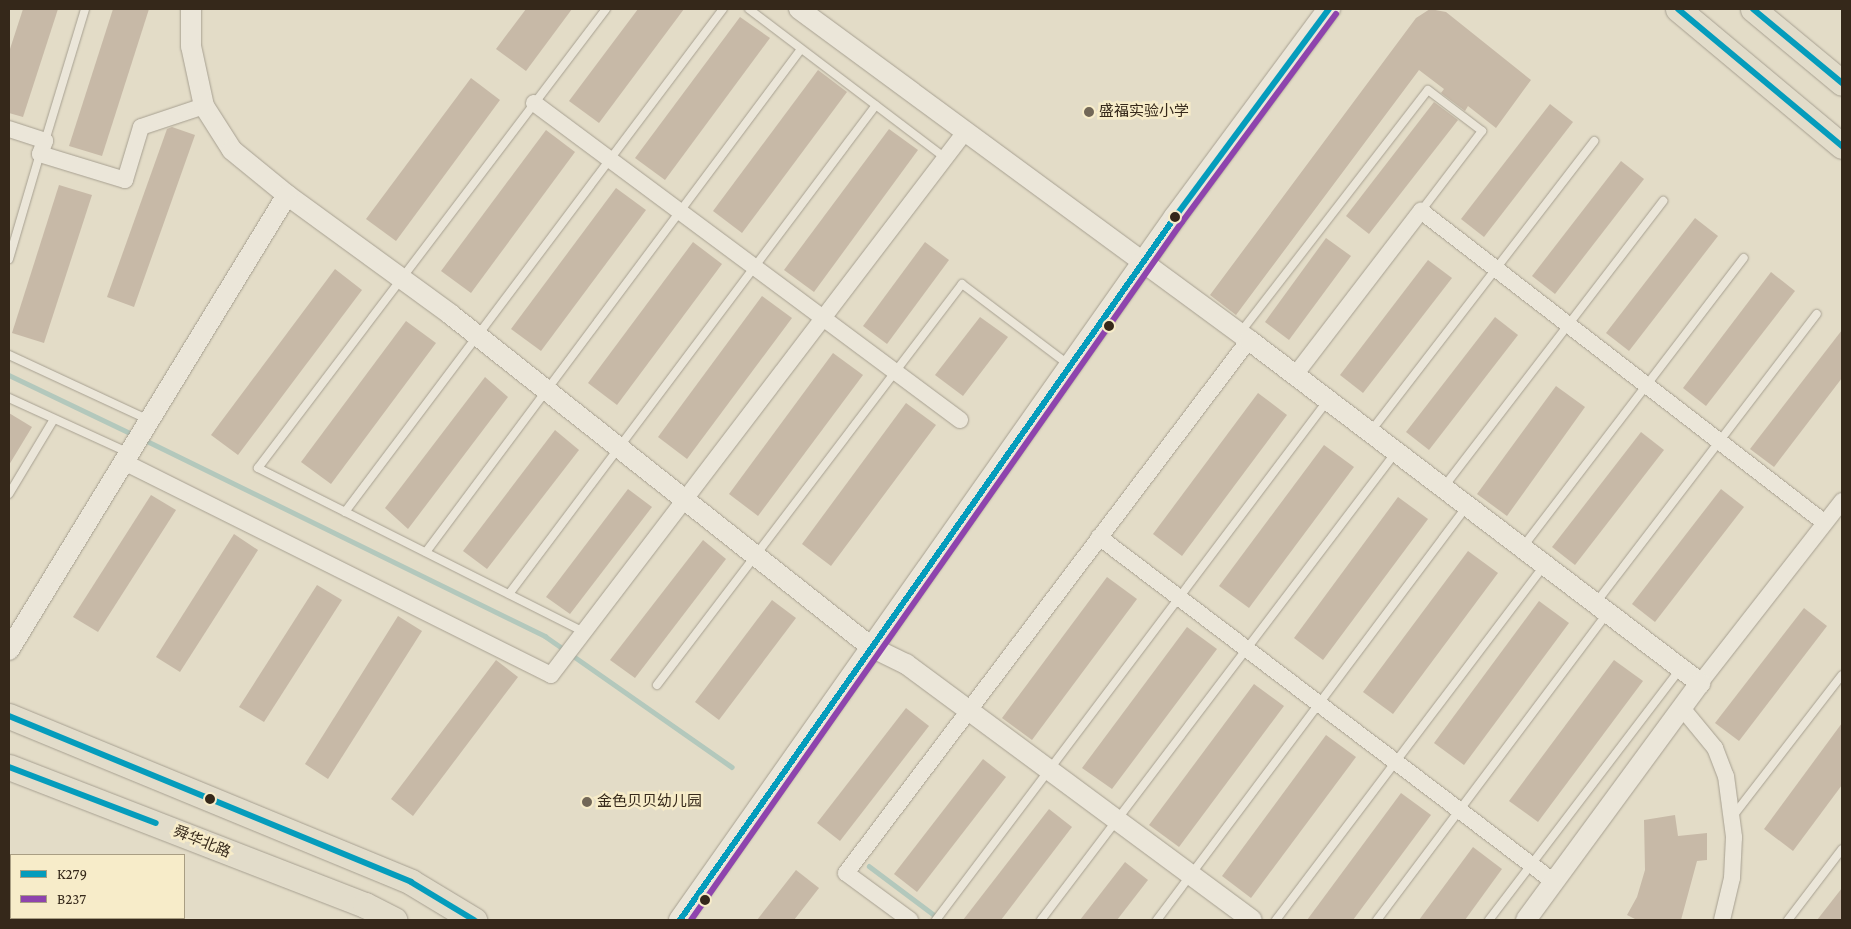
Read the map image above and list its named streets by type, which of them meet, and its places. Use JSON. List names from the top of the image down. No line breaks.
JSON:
{"streets":{"main road":["舜华北路"]},"places":["盛福实验小学","金色贝贝幼儿园"],"lines":["transit line K279","transit line B237"],"legend":["K279","B237"]}
